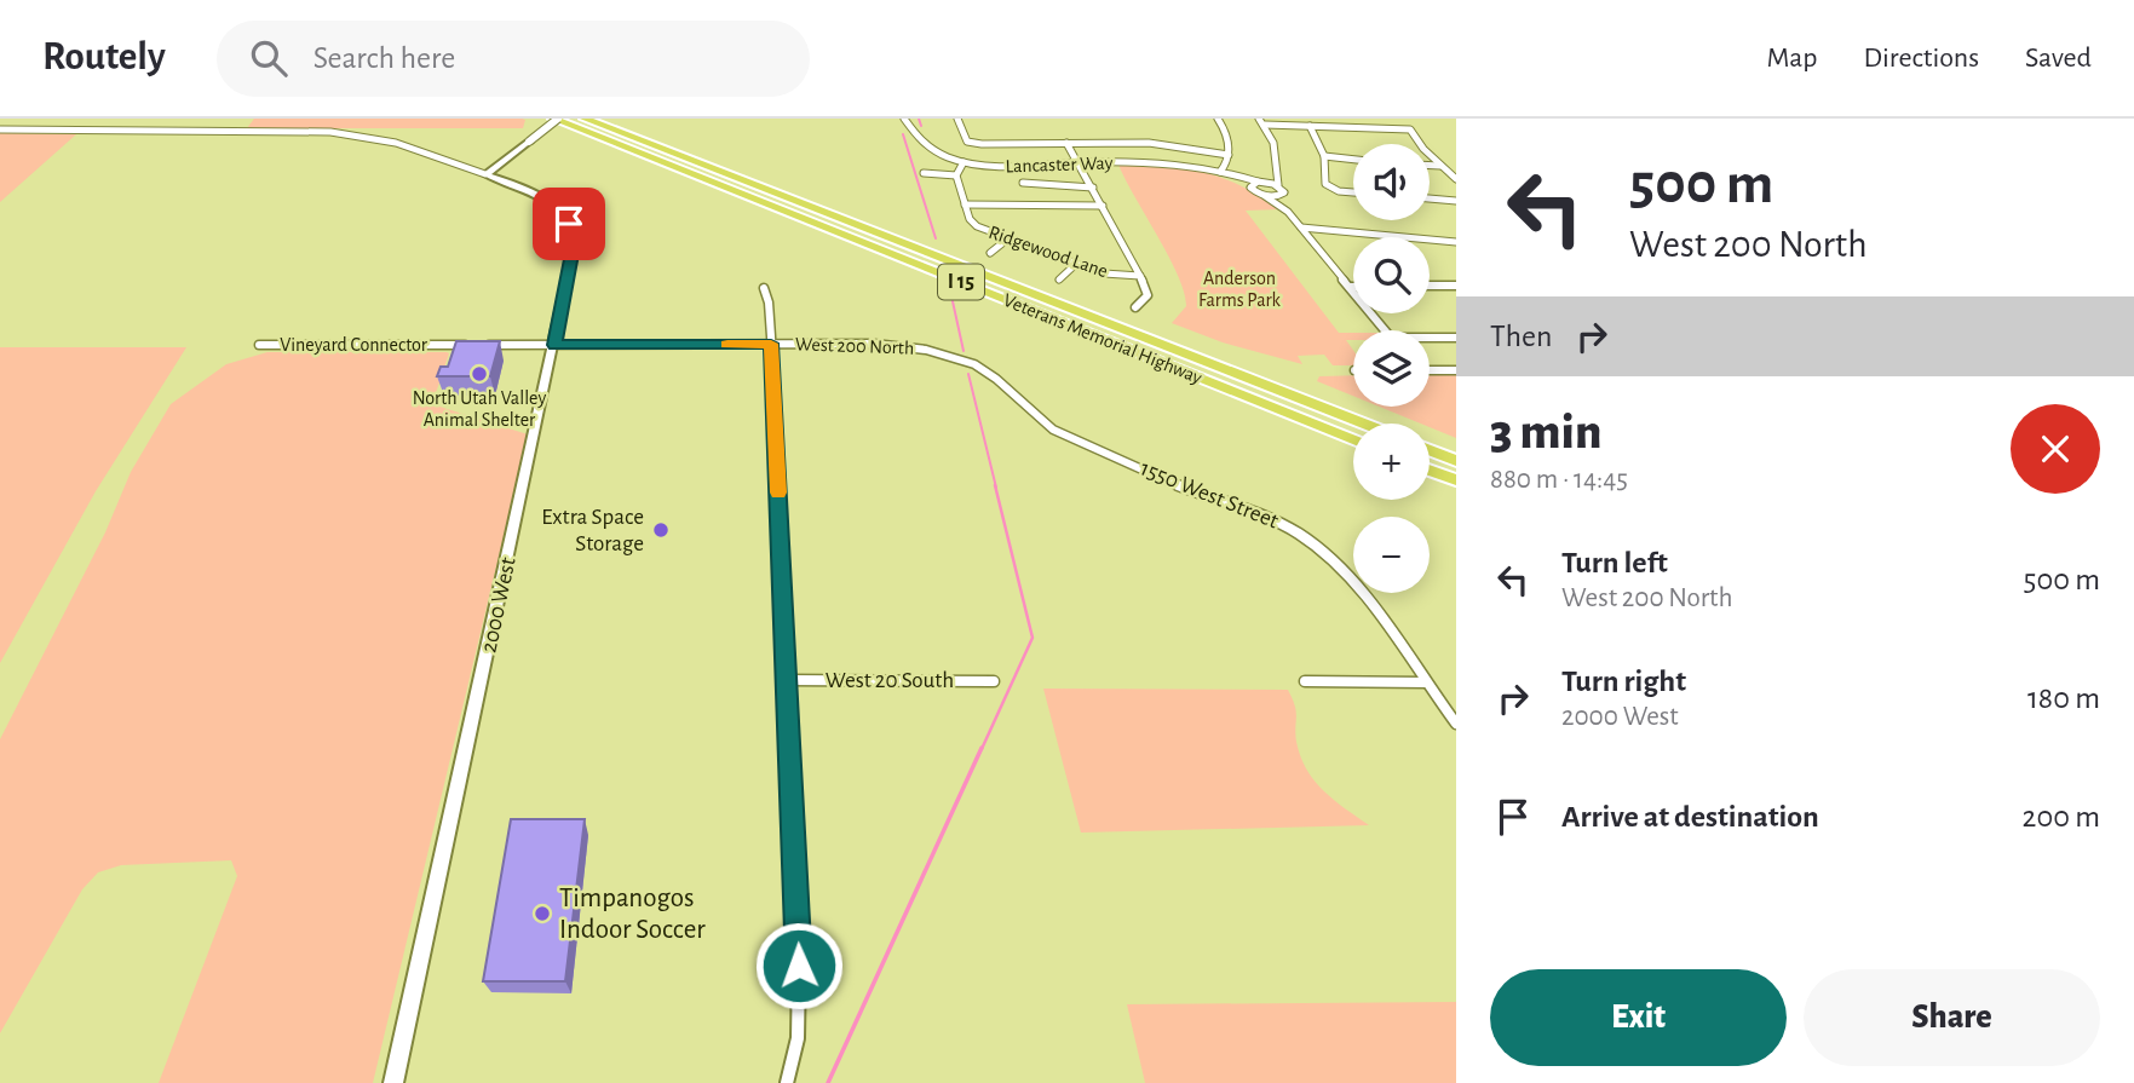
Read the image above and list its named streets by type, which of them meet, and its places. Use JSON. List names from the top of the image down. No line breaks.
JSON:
{"streets":{"highway":["I 15","Veterans Memorial Highway"],"street":["Lancaster Way","Ridgewood Lane","Vineyard Connector","West 200 North","1550 West Street","2000 West","West 20 South"]},"crossings":[["Vineyard Connector","West 200 North"],["West 200 North","1550 West Street"],["West 200 North","2000 West"]],"parks":["Anderson Farms Park"],"places":["North Utah Valley Animal Shelter","Extra Space Storage","Timpanogos Indoor Soccer"],"page":{"header":"Routely","search":"Search here","nav":["Map","Directions","Saved"],"turn":["500 m","West 200 North"],"map_buttons":["+","−"],"then":"Then","heading":["3 min","880 m · 14:45"],"list":[{"name":"Turn left","note":"West 200 North","value":"500 m"},{"name":"Turn right","note":"2000 West","value":"180 m"},{"name":"Arrive at destination","value":"200 m"}],"buttons":["Exit","Share"]}}
